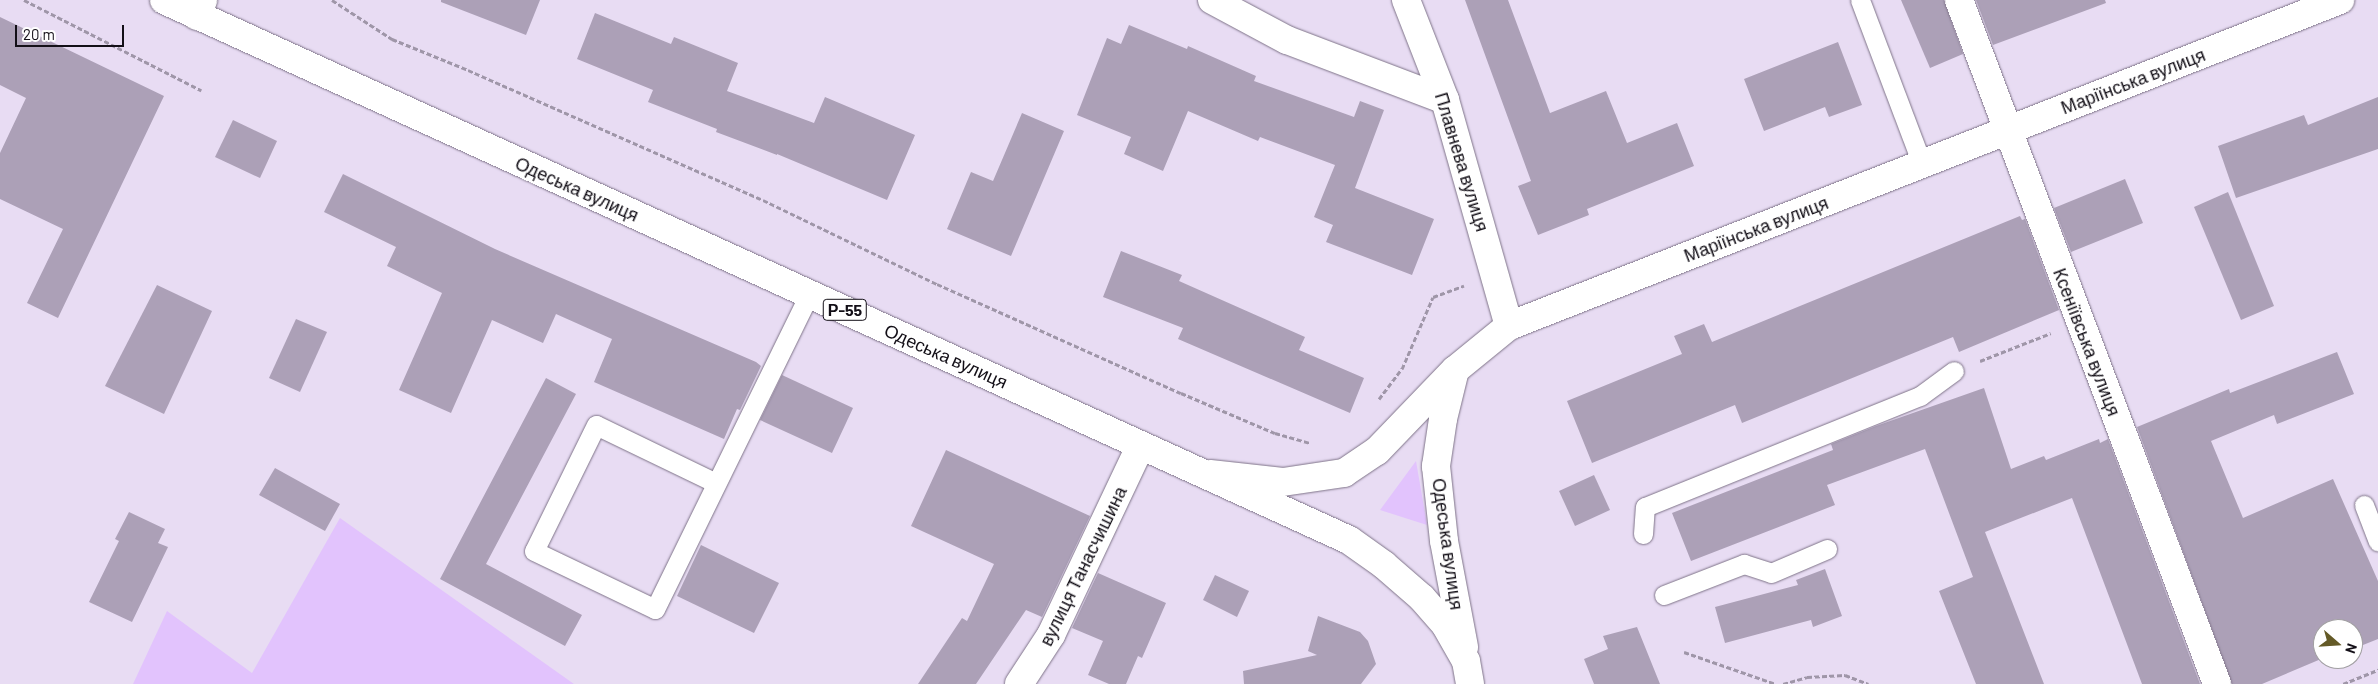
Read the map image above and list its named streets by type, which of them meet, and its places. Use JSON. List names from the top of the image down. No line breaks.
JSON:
{"streets":{"main road":["Маріїнська вулиця","Плавнева вулиця","Одеська вулиця","Р-55","Ксеніївська вулиця","вулиця Танасчишина"]},"crossings":[["Маріїнська вулиця","Плавнева вулиця"],["Маріїнська вулиця","Одеська вулиця"],["Маріїнська вулиця","Ксеніївська вулиця"],["Одеська вулиця","вулиця Танасчишина"]],"scale_bar":"20 m","north":"right"}
